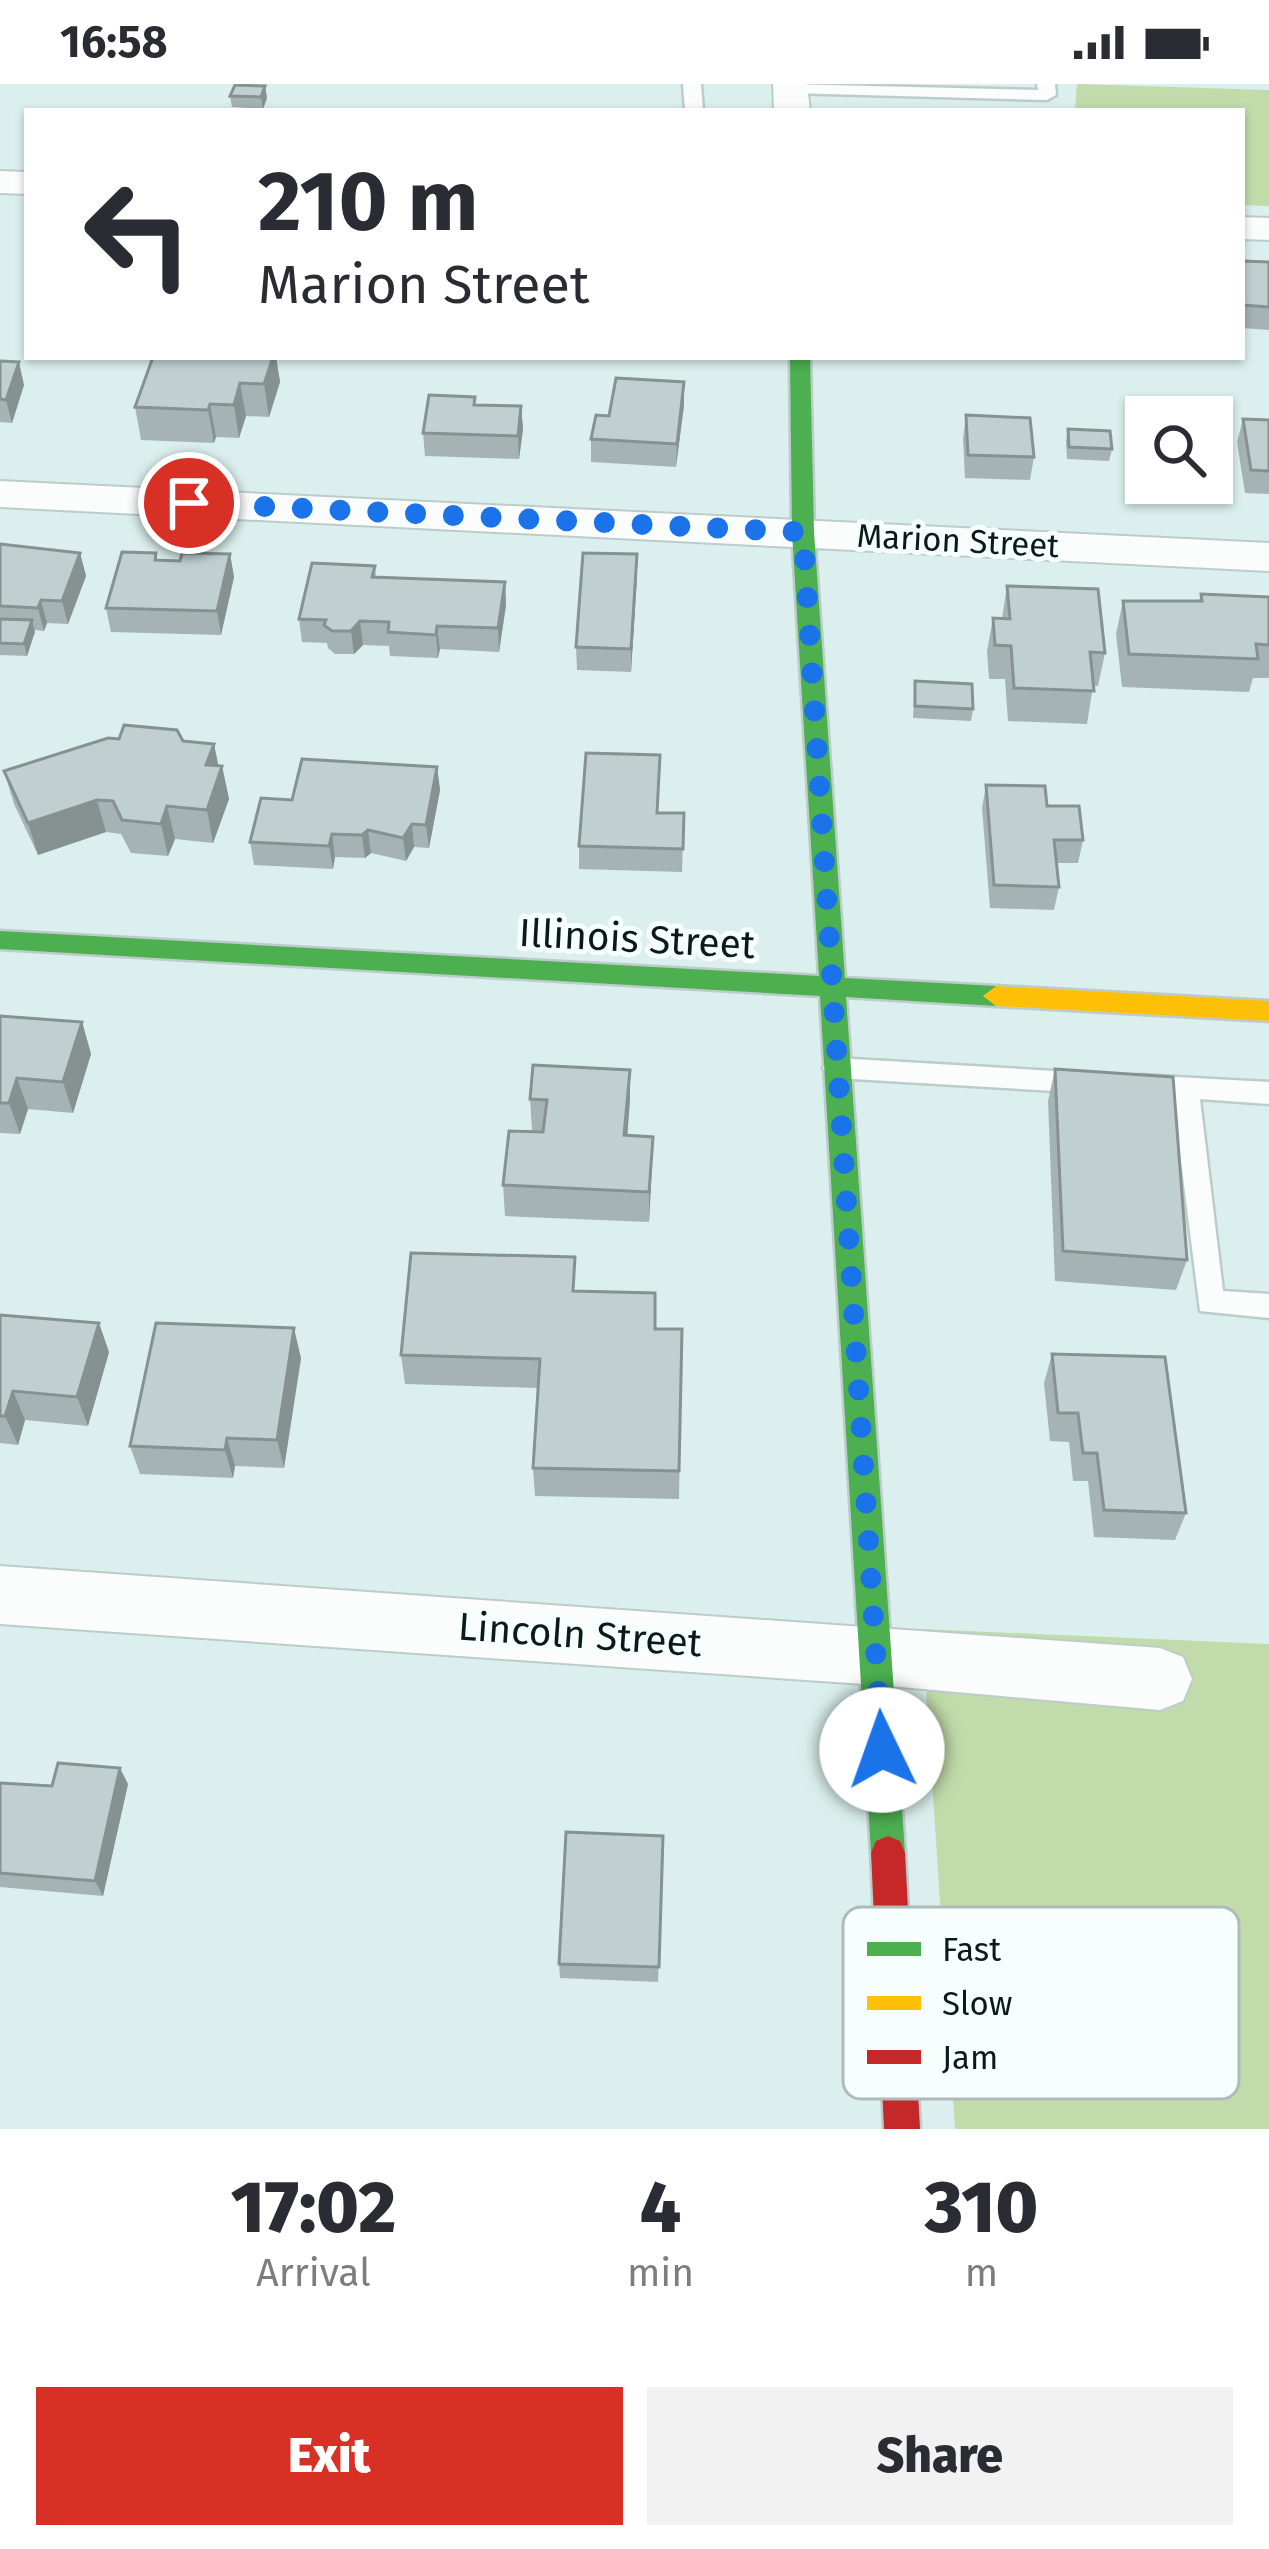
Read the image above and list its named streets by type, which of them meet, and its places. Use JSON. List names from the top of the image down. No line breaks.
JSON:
{"streets":{"street":["Marion Street","Illinois Street","Lincoln Street"]},"legend":["Fast","Slow","Jam"],"page":{"status":"16:58","turn":["210 m","Marion Street"],"eta":["17:02","Arrival","4","min","310","m"],"buttons":["Exit","Share"]}}
